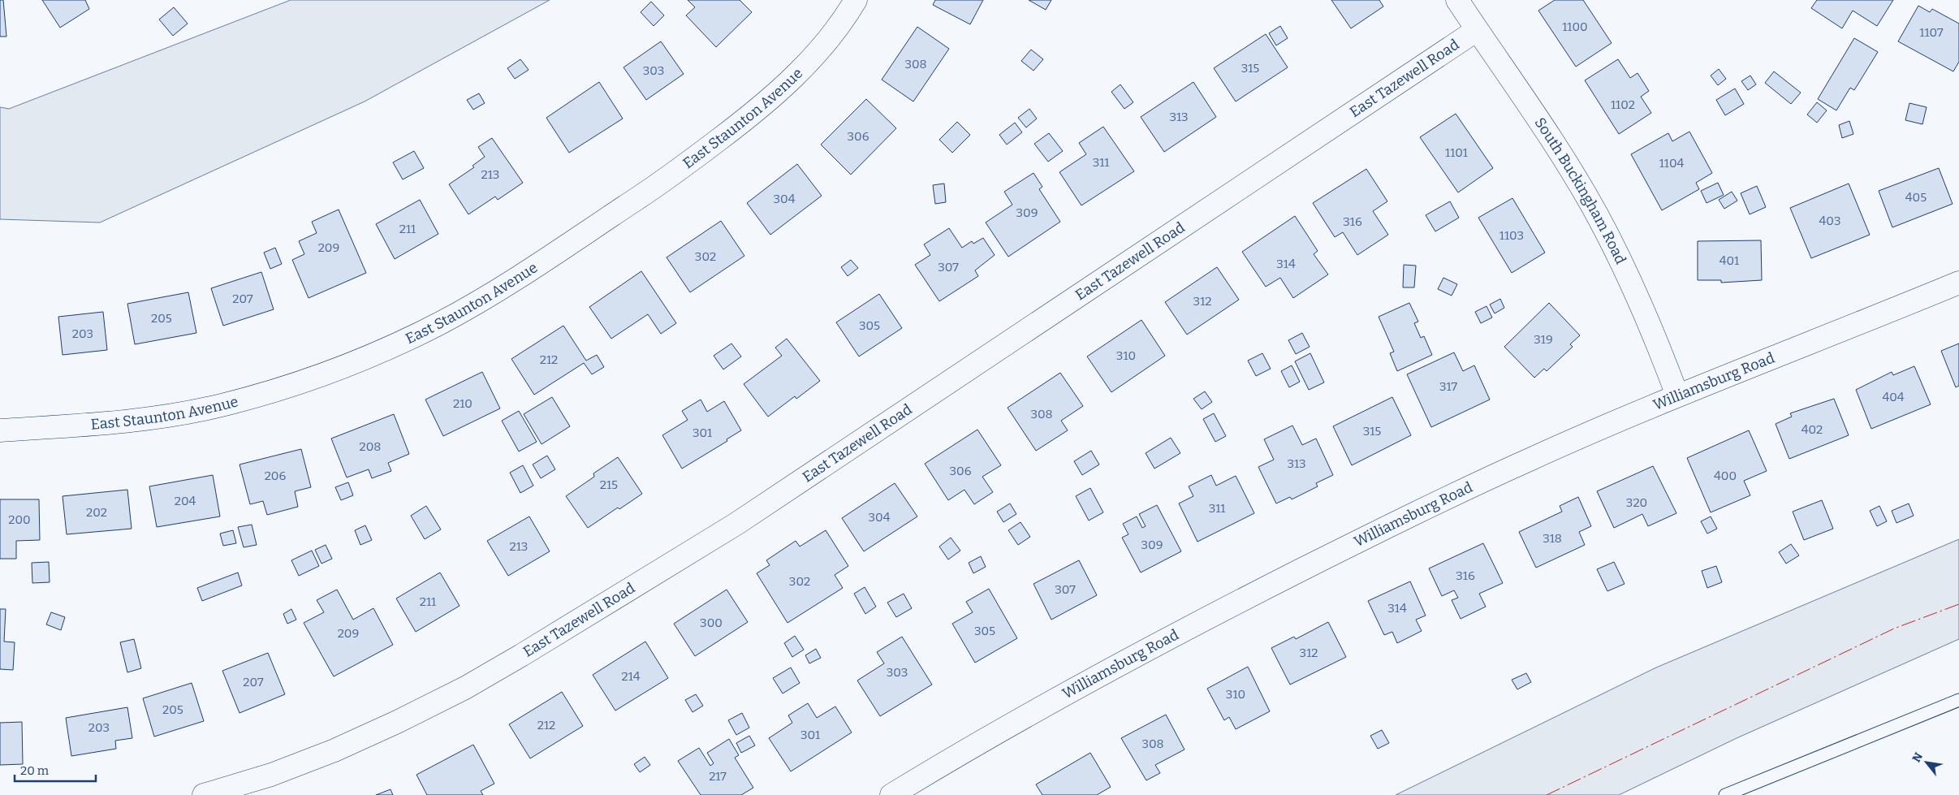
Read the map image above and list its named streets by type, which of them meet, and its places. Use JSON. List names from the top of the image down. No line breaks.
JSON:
{"streets":{"street":["East Tazewell Road","East Staunton Avenue","South Buckingham Road","Williamsburg Road"]},"crossings":[["East Tazewell Road","South Buckingham Road"],["South Buckingham Road","Williamsburg Road"]],"house_numbers":["1100","1107","308","315","303","1102","313","306","1101","311","1104","213","405","304","309","403","316","211","1103","209","302","401","314","307","207","312","205","305","203","319","310","212","317","404","210","308","402","315","301","208","313","306","206","400","215","204","320","311","202","304","200","318","309","213","316","302","307","211","314","300","305","209","312","303","214","207","310","205","212","203","301","308","217"],"scale_bar":"20 m","north":"top left"}
